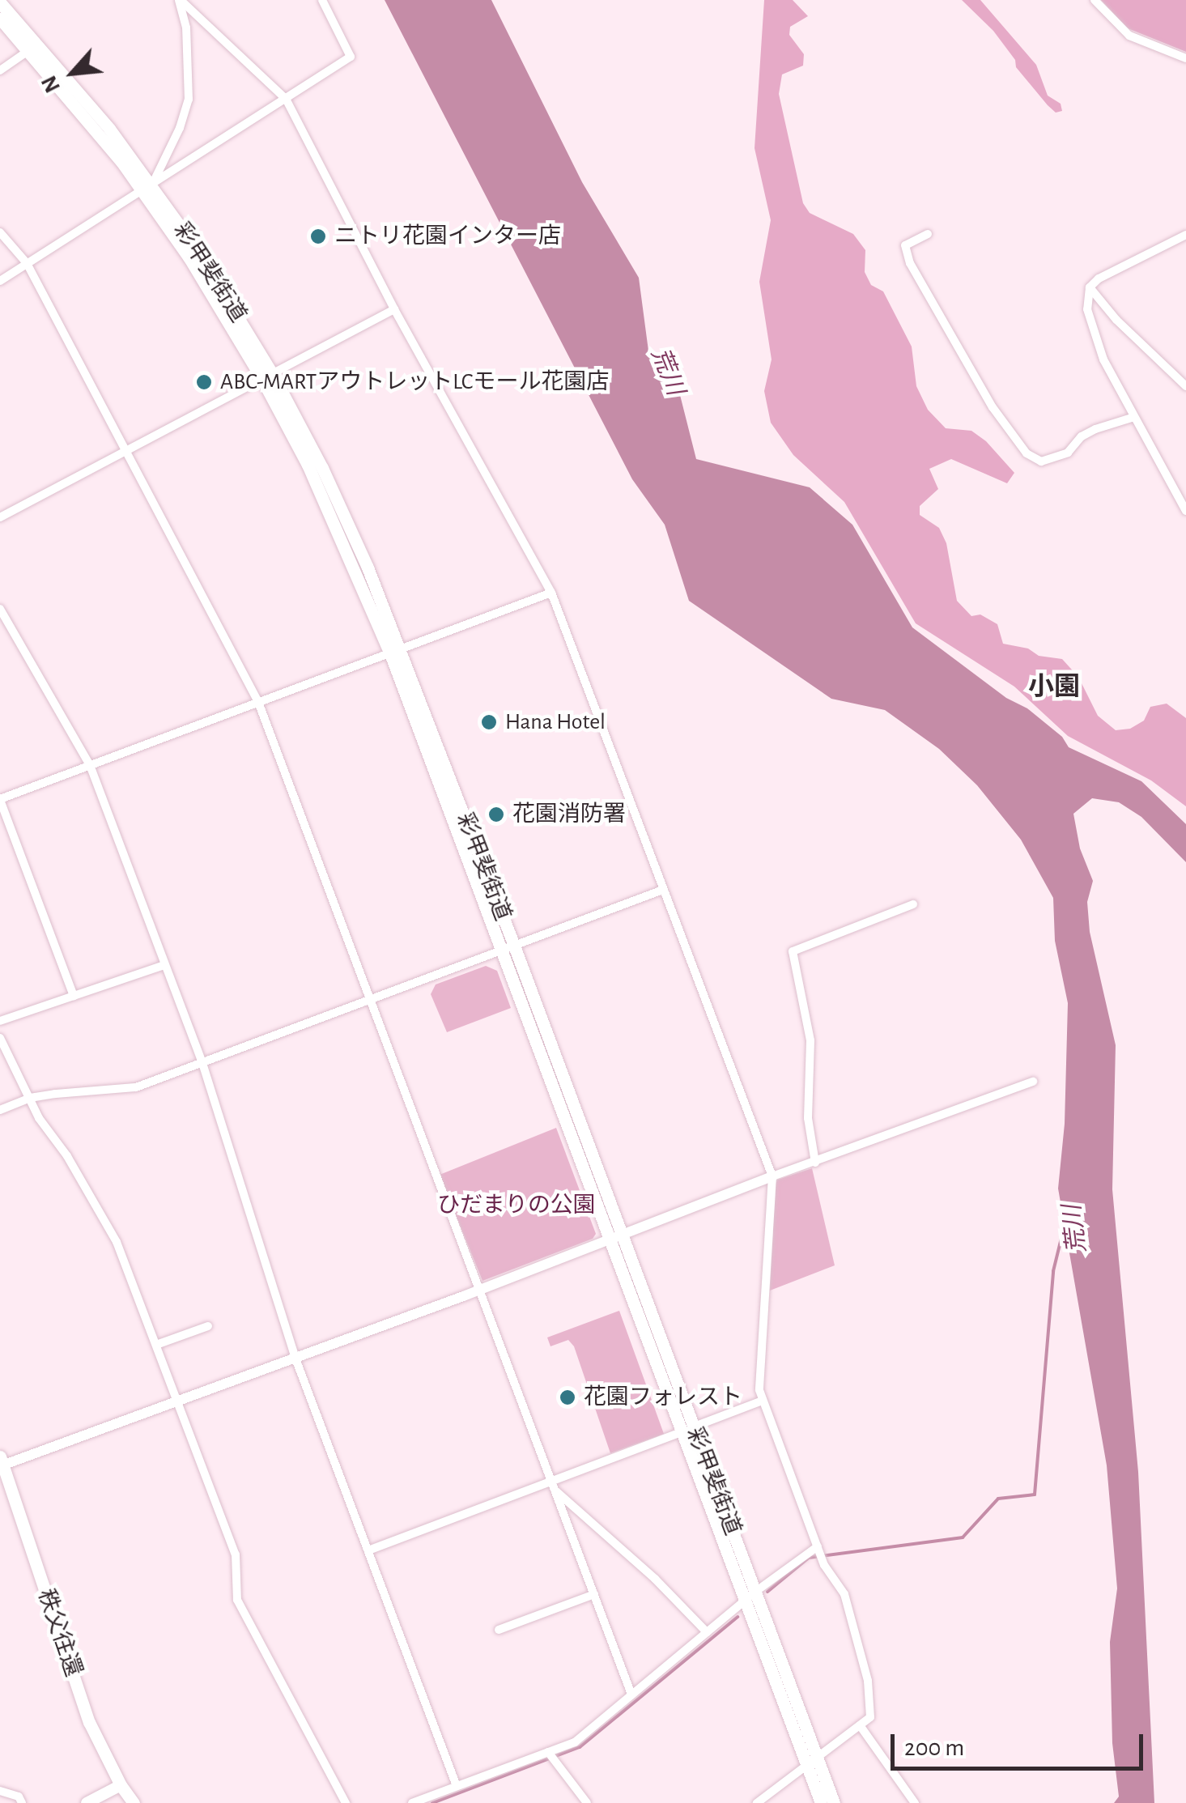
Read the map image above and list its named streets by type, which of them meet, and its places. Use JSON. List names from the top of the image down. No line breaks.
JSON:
{"streets":{"highway":["彩甲斐街道","秩父往還"]},"districts":["小園"],"water":["荒川"],"parks":["ひだまりの公園"],"places":["ニトリ花園インター店","ABC-MARTアウトレットLCモール花園店","Hana Hotel","花園消防署","花園フォレスト"],"scale_bar":"200 m","north":"bottom left"}
